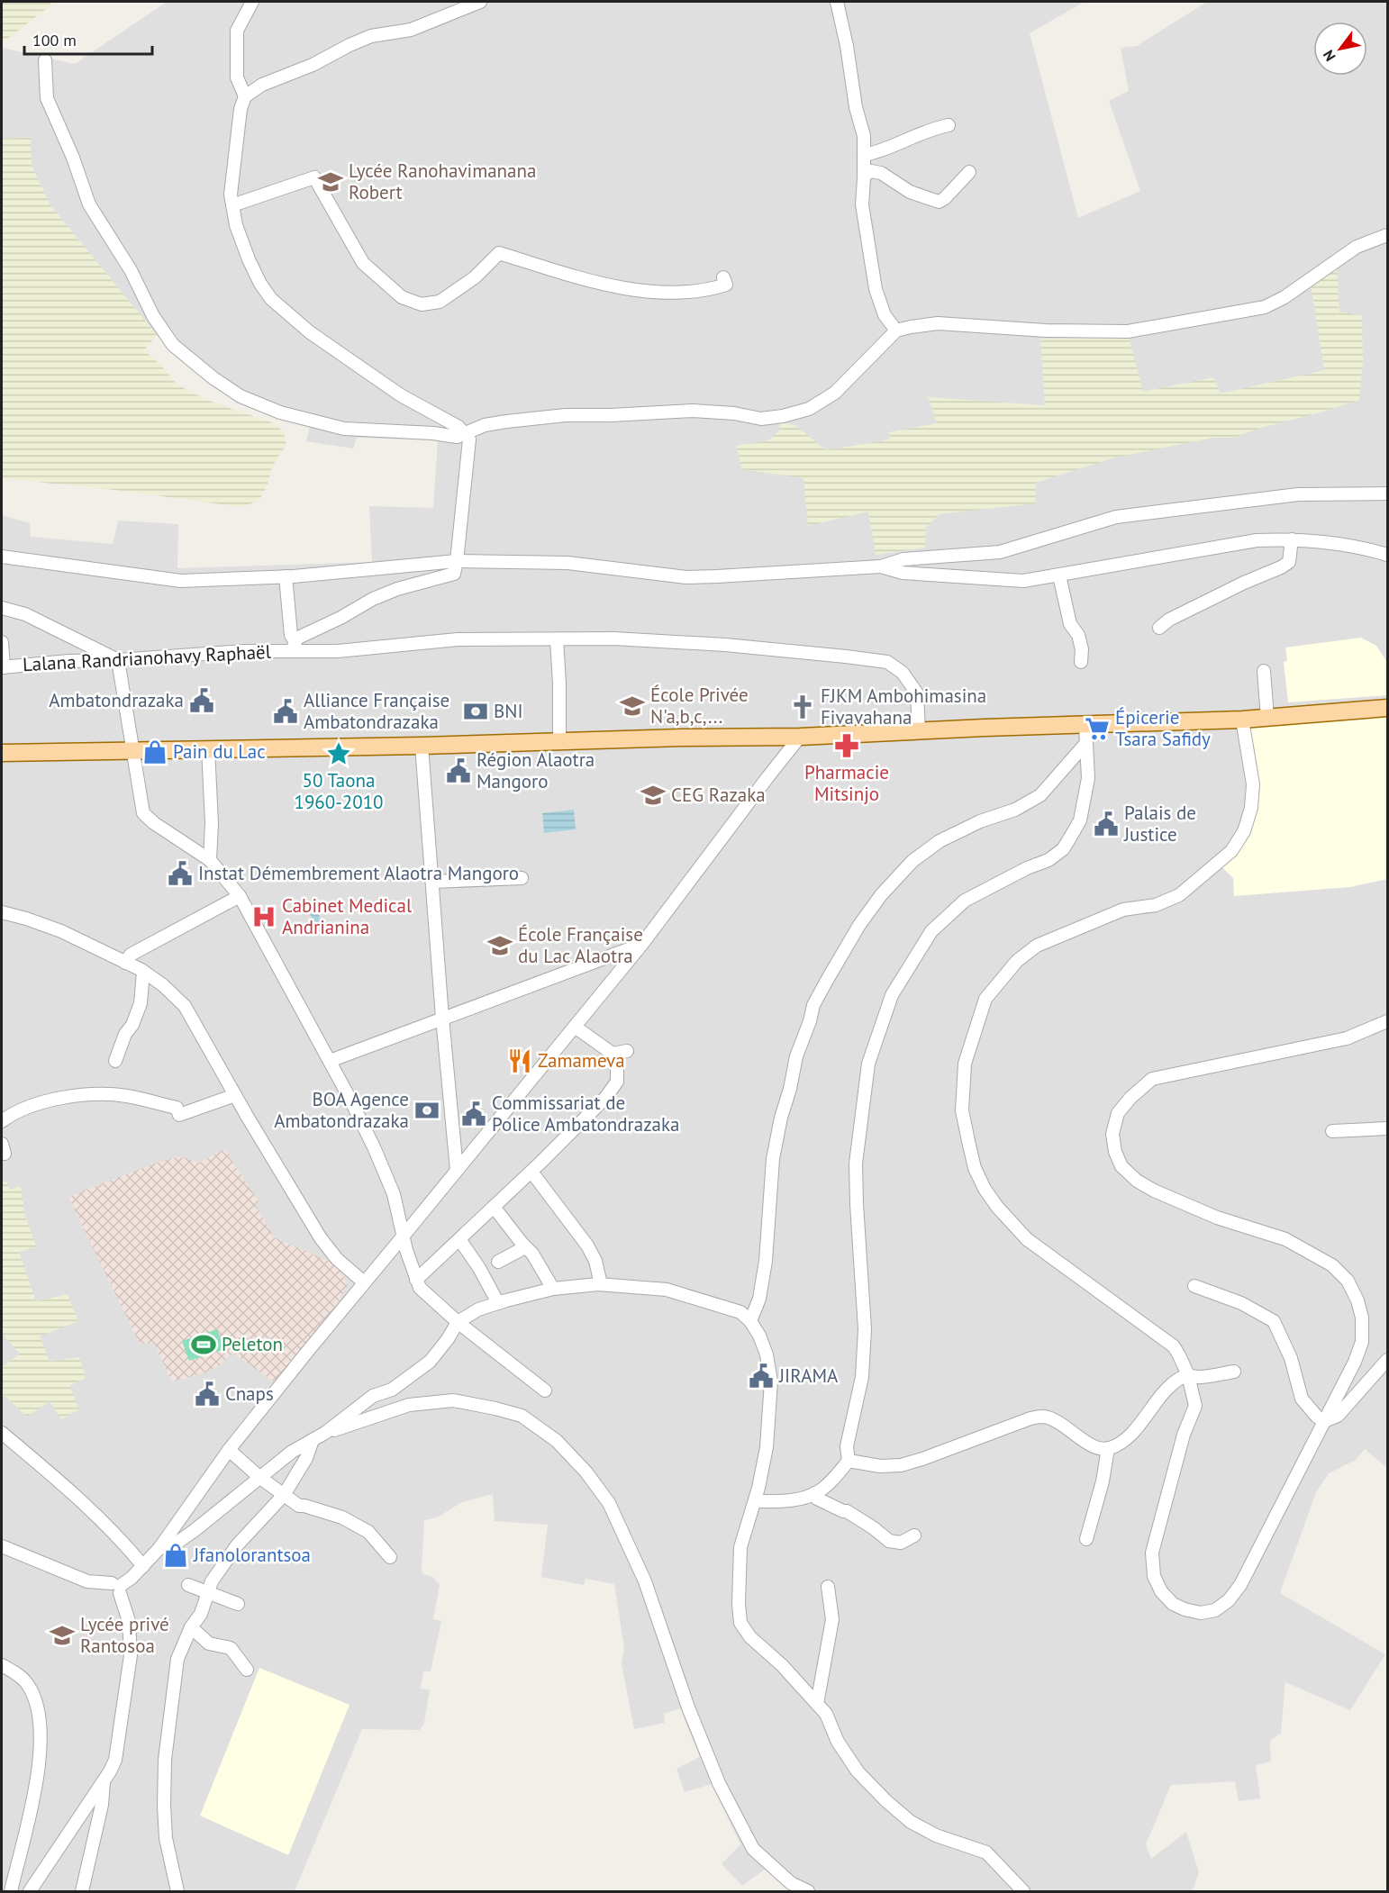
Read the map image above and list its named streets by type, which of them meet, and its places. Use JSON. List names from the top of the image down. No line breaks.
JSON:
{"streets":{"street":["Lalana Randrianohavy Raphaël"]},"places":{"school or university":["Lycée Ranohavimanana Robert","École Privée N'a,b,c,...","CEG Razaka","École Française du Lac Alaotra","Lycée privé Rantosoa"],"public building":["Ambatondrazaka","Alliance Française Ambatondrazaka","Région Alaotra Mangoro","Palais de Justice","Instat Démembrement Alaotra Mangoro","Commissariat de Police Ambatondrazaka","JIRAMA","Cnaps"],"church":["FJKM Ambohimasina Fivavahana"],"bank":["BNI","BOA Agence Ambatondrazaka"],"supermarket":["Épicerie Tsara Safidy"],"pharmacy":["Pharmacie Mitsinjo"],"shop":["Pain du Lac","Jfanolorantsoa"],"place":["50 Taona 1960-2010"],"hospital":["Cabinet Medical Andrianina"],"restaurant":["Zamameva"],"sports":["Peleton"]},"scale_bar":"100 m","north":"bottom left"}
